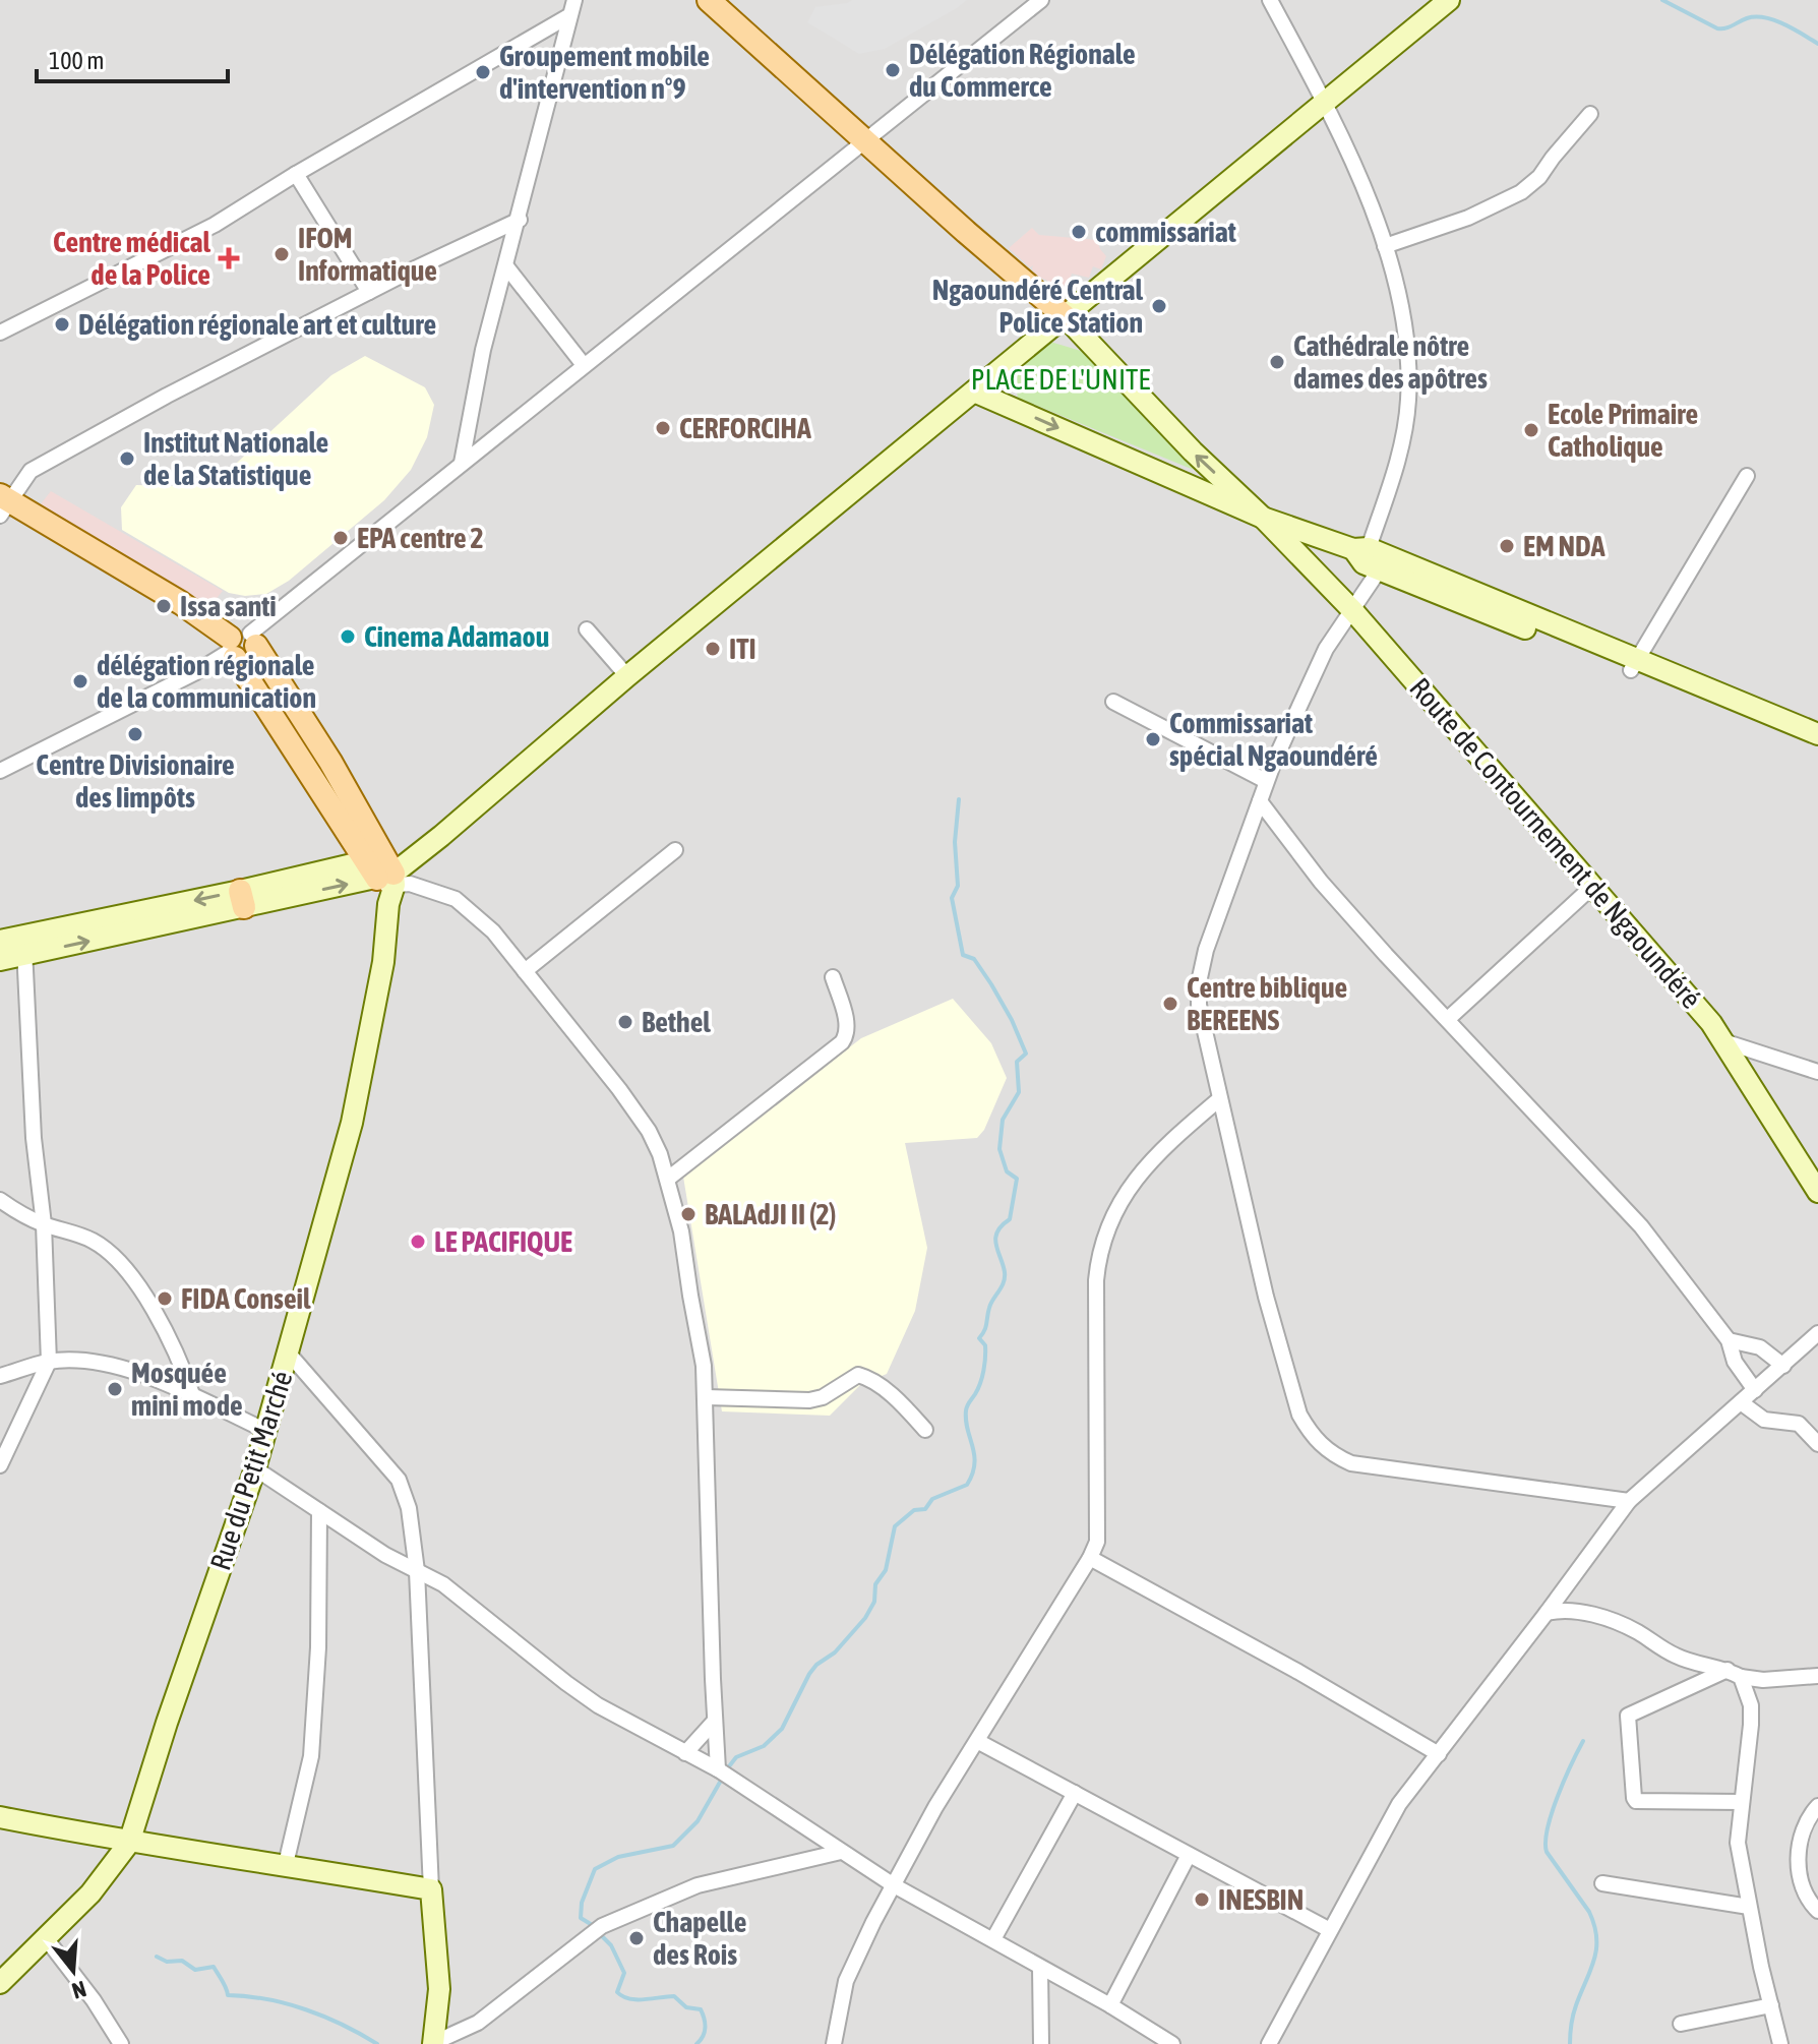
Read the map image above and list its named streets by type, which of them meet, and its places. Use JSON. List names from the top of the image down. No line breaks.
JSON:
{"streets":{"street":["Route de Contournement de Ngaoundéré","Rue du Petit Marché"]},"parks":["PLACE DE L'UNITE"],"places":{"other":["Délégation Régionale du Commerce","Groupement mobile d'intervention n°9","commissariat","IFOM Informatique","Ngaoundéré Central Police Station","Délégation régionale art et culture","Cathédrale nôtre dames des apôtres","CERFORCIHA","Ecole Primaire Catholique","Institut Nationale de la Statistique","EPA centre 2","EM NDA","Issa santi","Cinema Adamaou","ITI","délégation régionale de la communication","Centre Divisionaire des Iimpôts","Commissariat spécial Ngaoundéré","Centre biblique BEREENS","Bethel","BALAdJI II (2)","LE PACIFIQUE","FIDA Conseil","Mosquée mini mode","INESBIN","Chapelle des Rois"],"health":["Centre médical de la Police"]},"scale_bar":"100 m","north":"bottom"}
